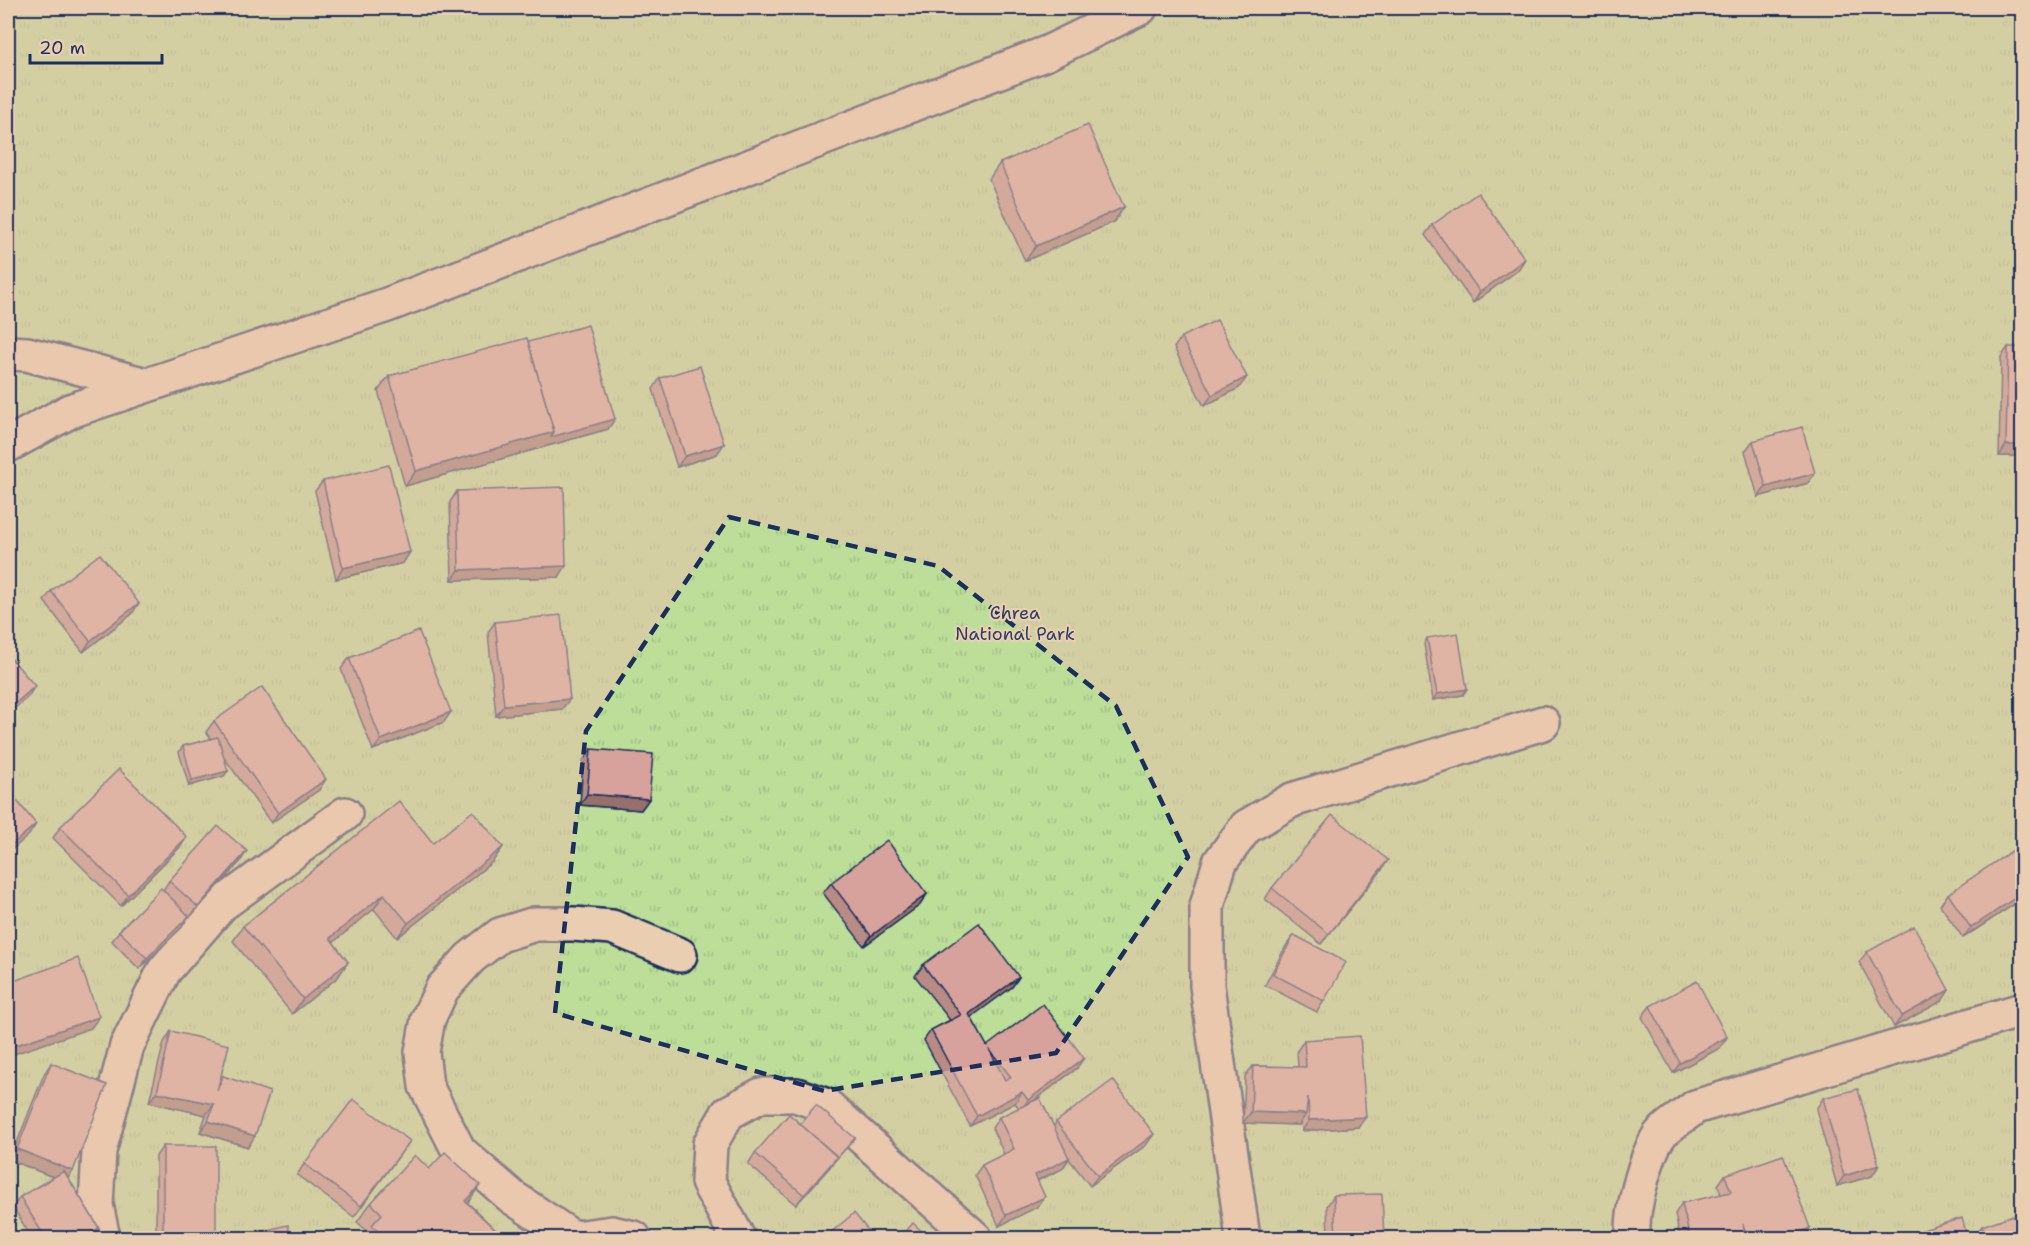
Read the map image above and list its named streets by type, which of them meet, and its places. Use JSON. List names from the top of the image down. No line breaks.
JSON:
{"parks":["Chrea National Park"],"scale_bar":"20 m"}
